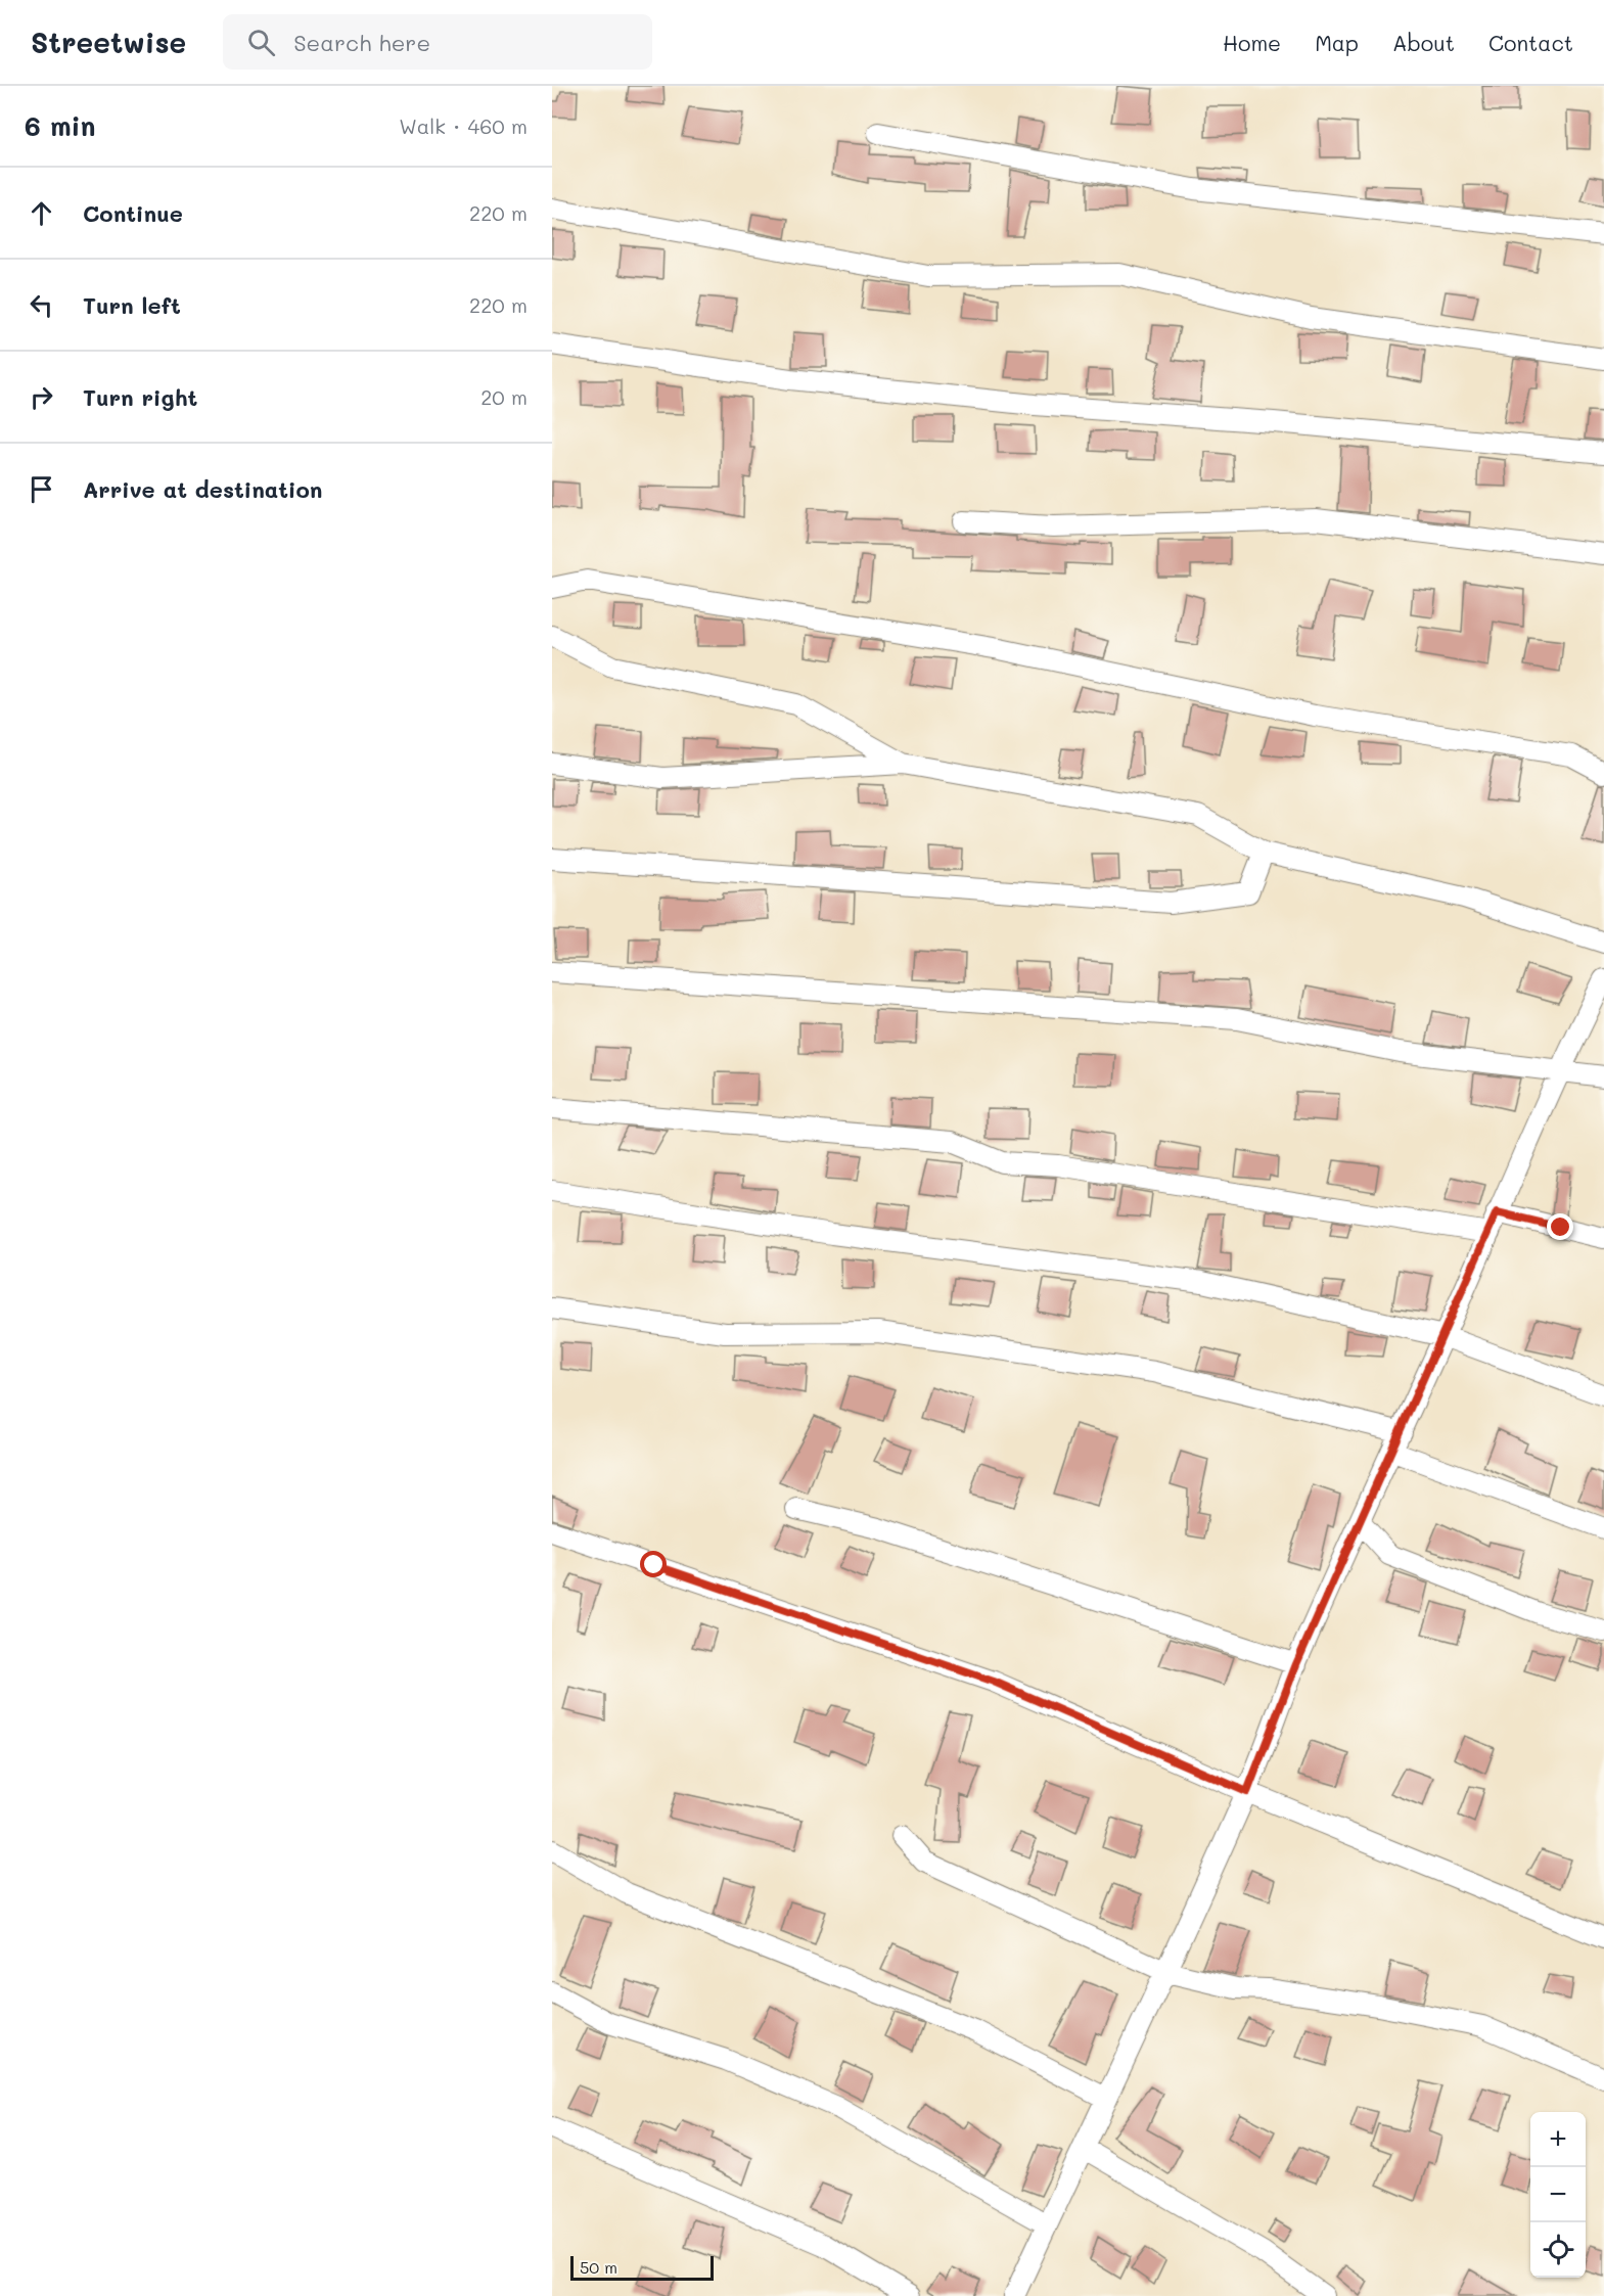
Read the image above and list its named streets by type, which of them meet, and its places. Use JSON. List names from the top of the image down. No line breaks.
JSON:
{"scale_bar":"50 m","page":{"header":"Streetwise","search":"Search here","nav":["Home","Map","About","Contact"],"heading":["6 min","Walk · 460 m"],"list":[["Continue","220 m"],["Turn left","220 m"],["Turn right","20 m"],"Arrive at destination"],"map_buttons":["+","−"],"scale":"50 m"}}
